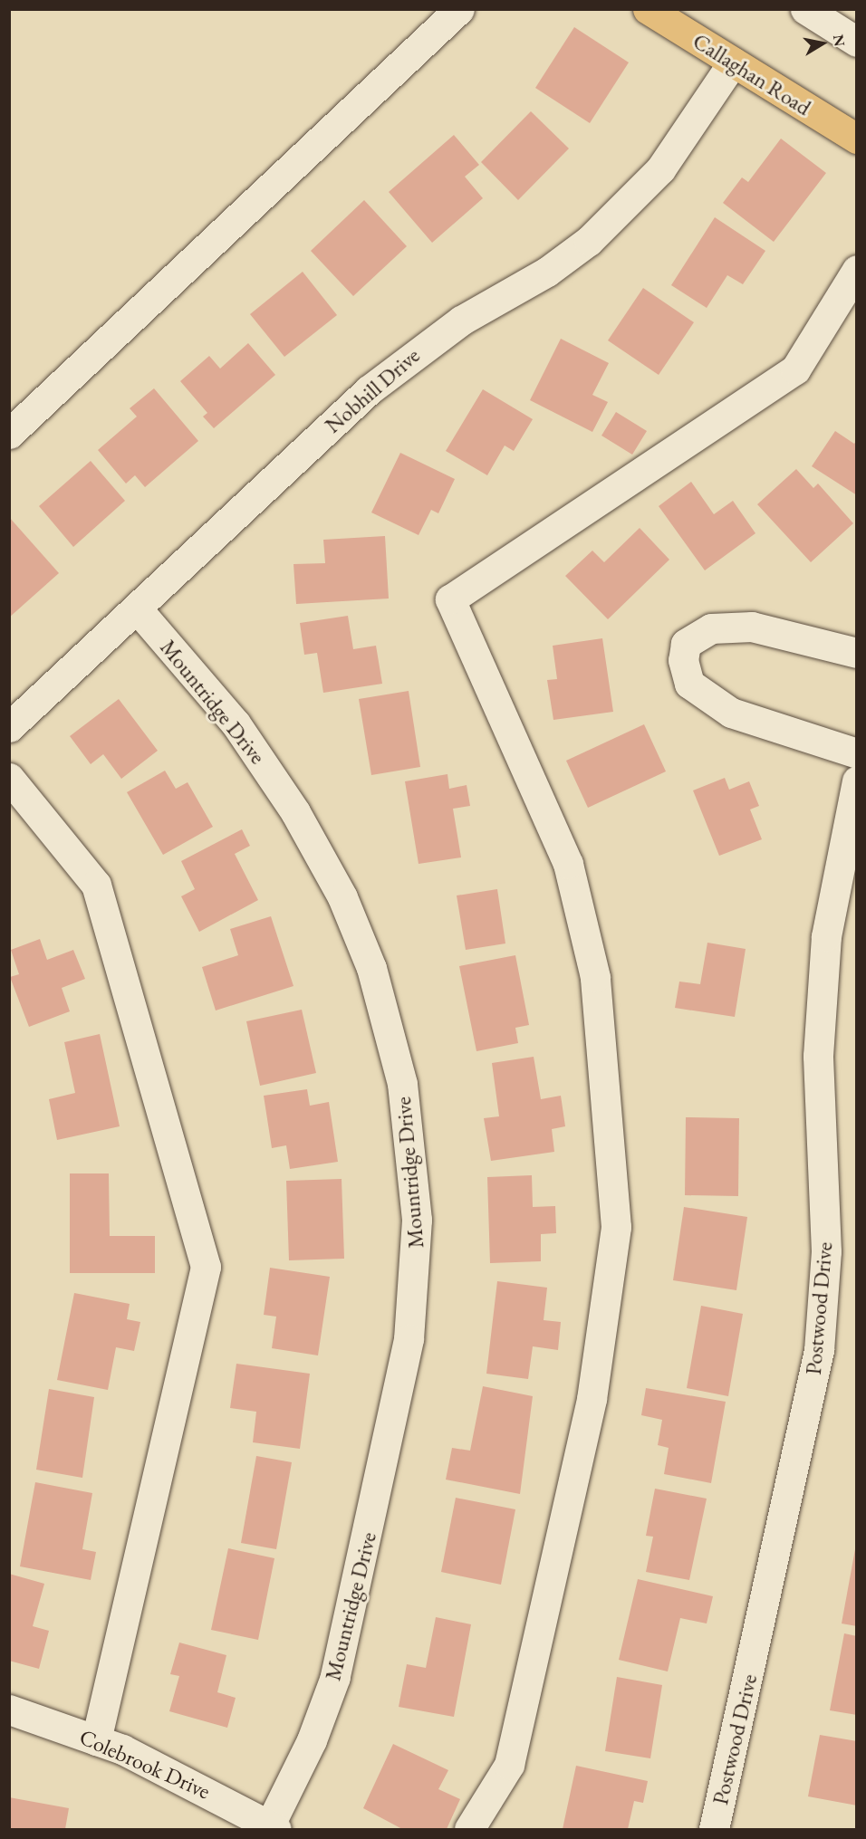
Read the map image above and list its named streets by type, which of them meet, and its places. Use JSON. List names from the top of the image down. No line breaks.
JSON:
{"streets":{"main road":["Callaghan Road"],"street":["Nobhill Drive","Mountridge Drive","Postwood Drive","Colebrook Drive"]},"crossings":[["Callaghan Road","Nobhill Drive"],["Nobhill Drive","Mountridge Drive"],["Mountridge Drive","Colebrook Drive"]],"north":"right"}
